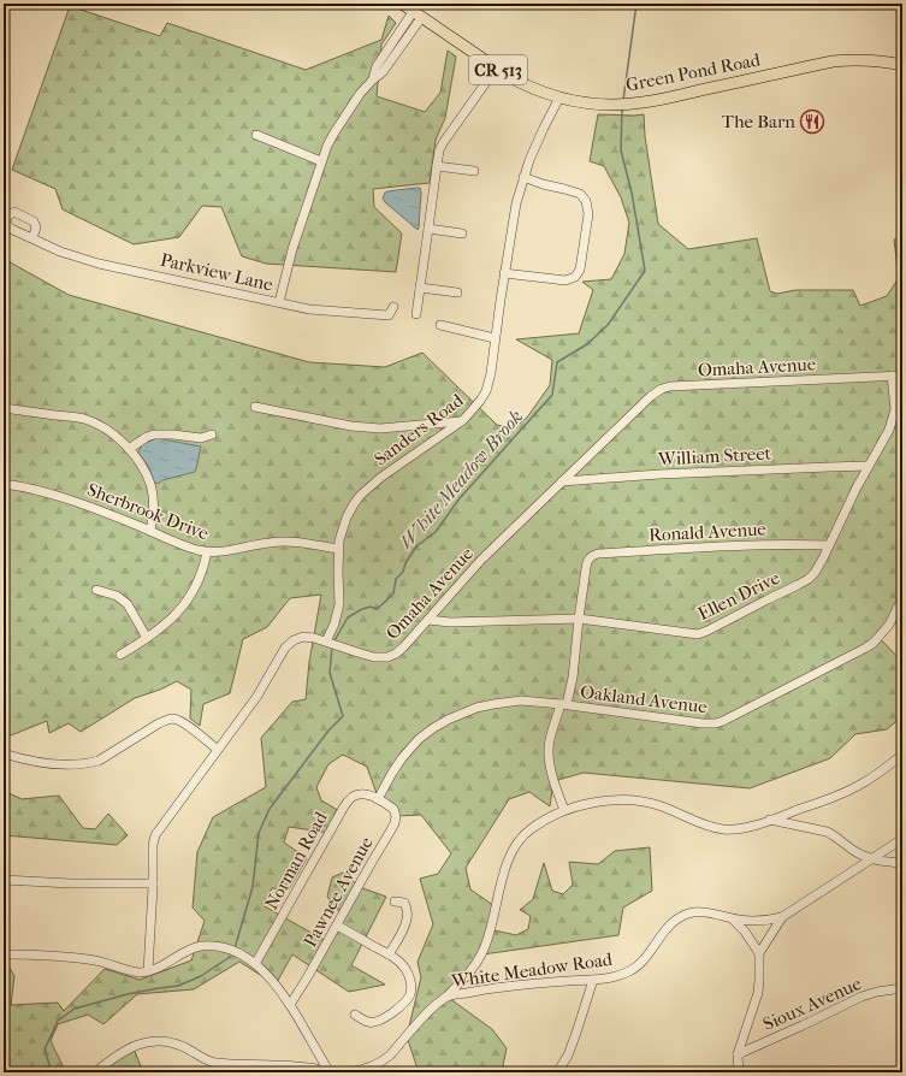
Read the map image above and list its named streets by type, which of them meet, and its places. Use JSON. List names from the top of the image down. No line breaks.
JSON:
{"streets":{"main road":["CR 513","Green Pond Road"],"street":["Parkview Lane","Omaha Avenue","Sanders Road","William Street","Sherbrook Drive","Ronald Avenue","Ellen Drive","Oakland Avenue","Norman Road","Pawnee Avenue","White Meadow Road","Sioux Avenue"]},"crossings":[["Green Pond Road","Sanders Road"],["Omaha Avenue","Sanders Road"],["Omaha Avenue","William Street"],["Omaha Avenue","Ellen Drive"],["Sanders Road","Sherbrook Drive"],["William Street","Ellen Drive"],["Ronald Avenue","Ellen Drive"],["Oakland Avenue","Norman Road"],["Oakland Avenue","Pawnee Avenue"],["Norman Road","Pawnee Avenue"]],"water":["White Meadow Brook"],"places":{"restaurant":["The Barn"]}}
